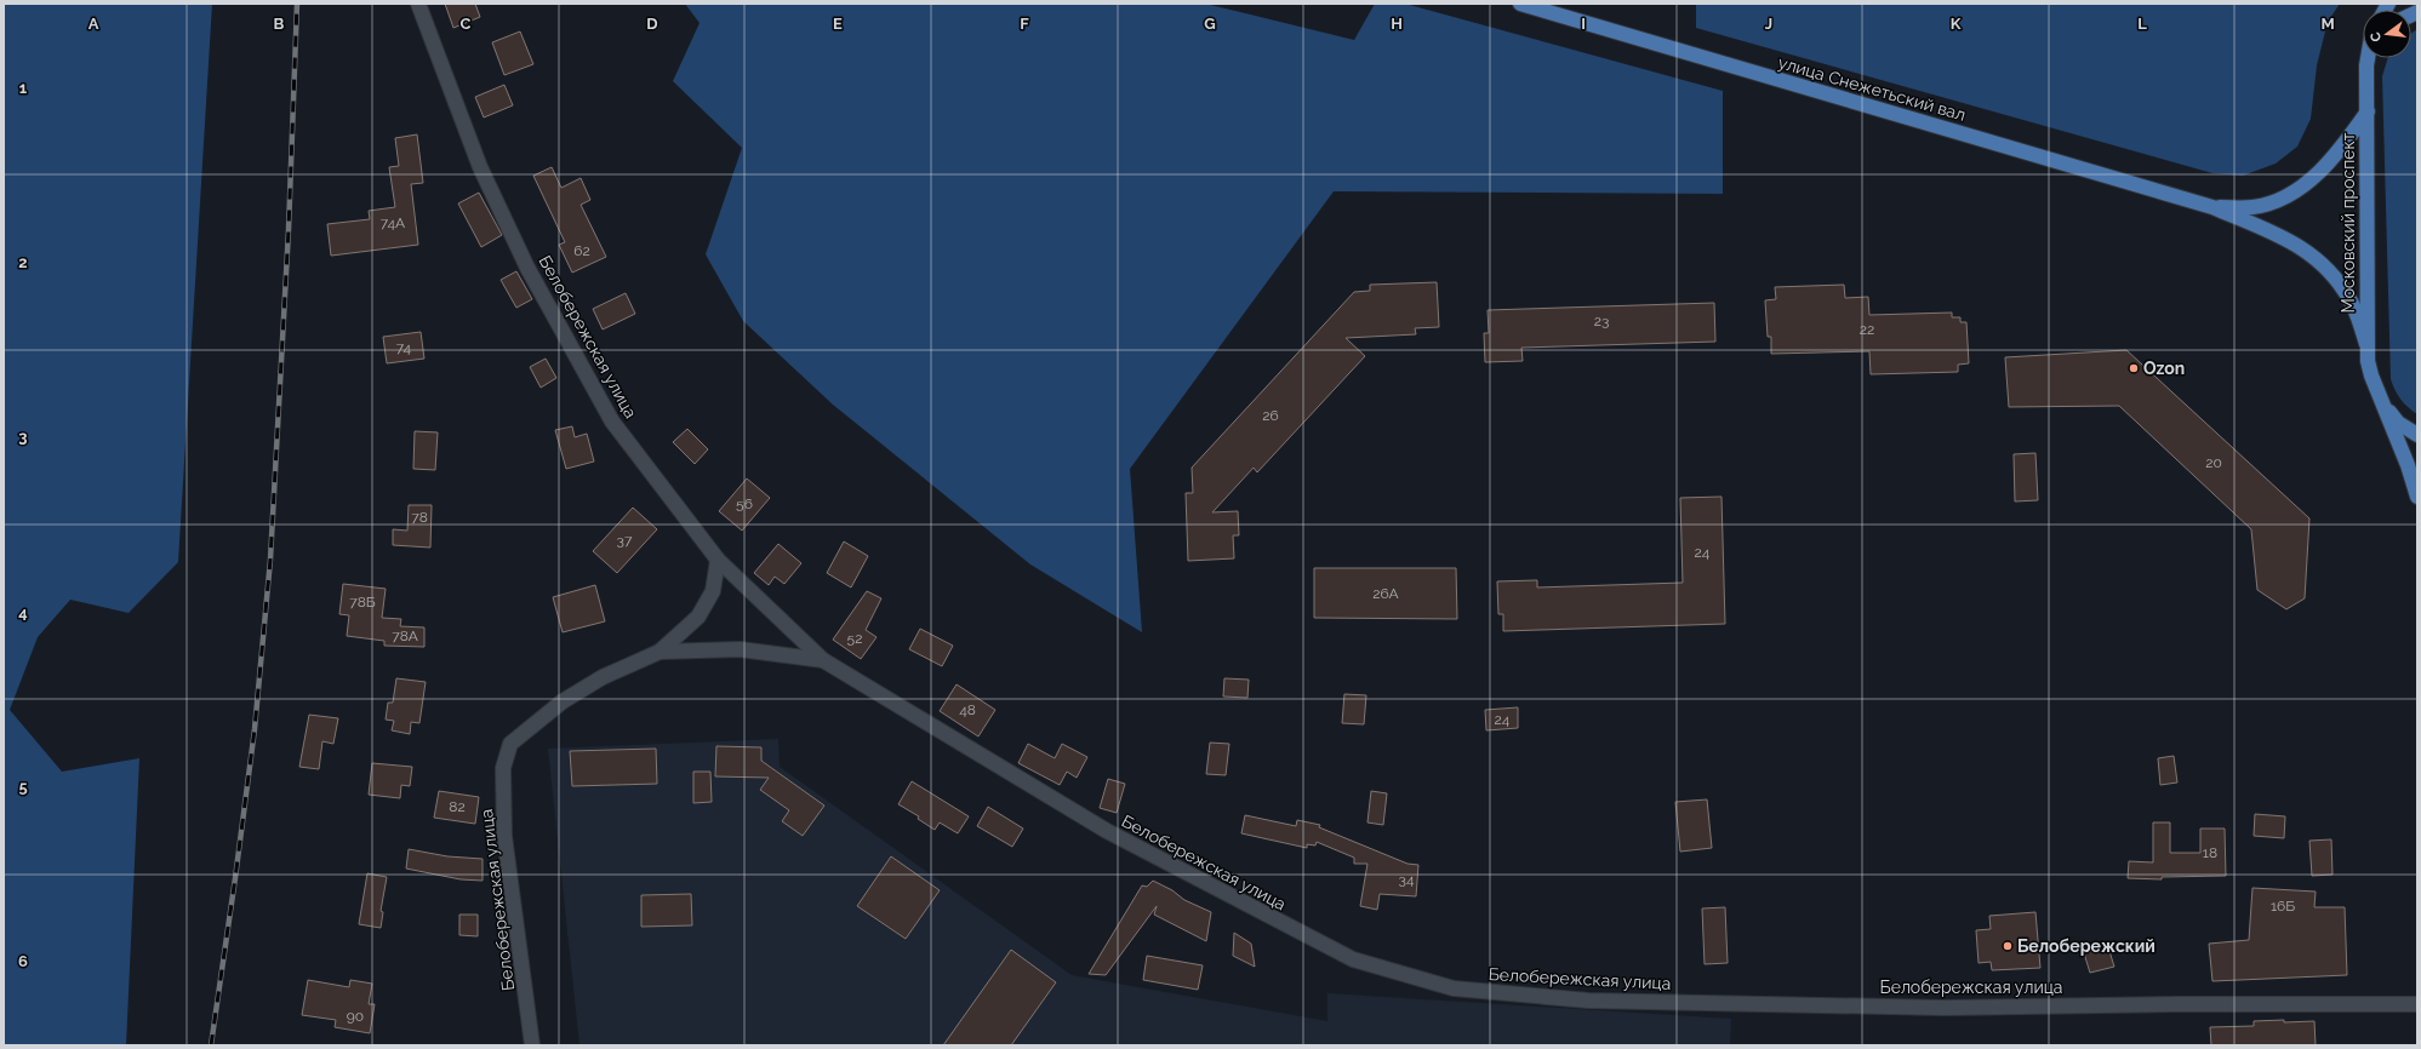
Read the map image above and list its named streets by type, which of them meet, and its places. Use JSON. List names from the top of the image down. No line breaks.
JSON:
{"streets":{"main road":["улица Снежетьский вал","Московский проспект"],"street":["Белобережская улица"]},"crossings":[["улица Снежетьский вал","Московский проспект"]],"places":["Ozon","Белобережский"],"house_numbers":["74А","62","23","22","74","26","20","56","78","37","24","26А","78Б","78А","52","48","24","82","18","34","16Б","90"],"north":"left","grid":{"columns":["A","B","C","D","E","F","G","H","I","J","K","L","M"],"rows":["1","2","3","4","5","6"]}}
